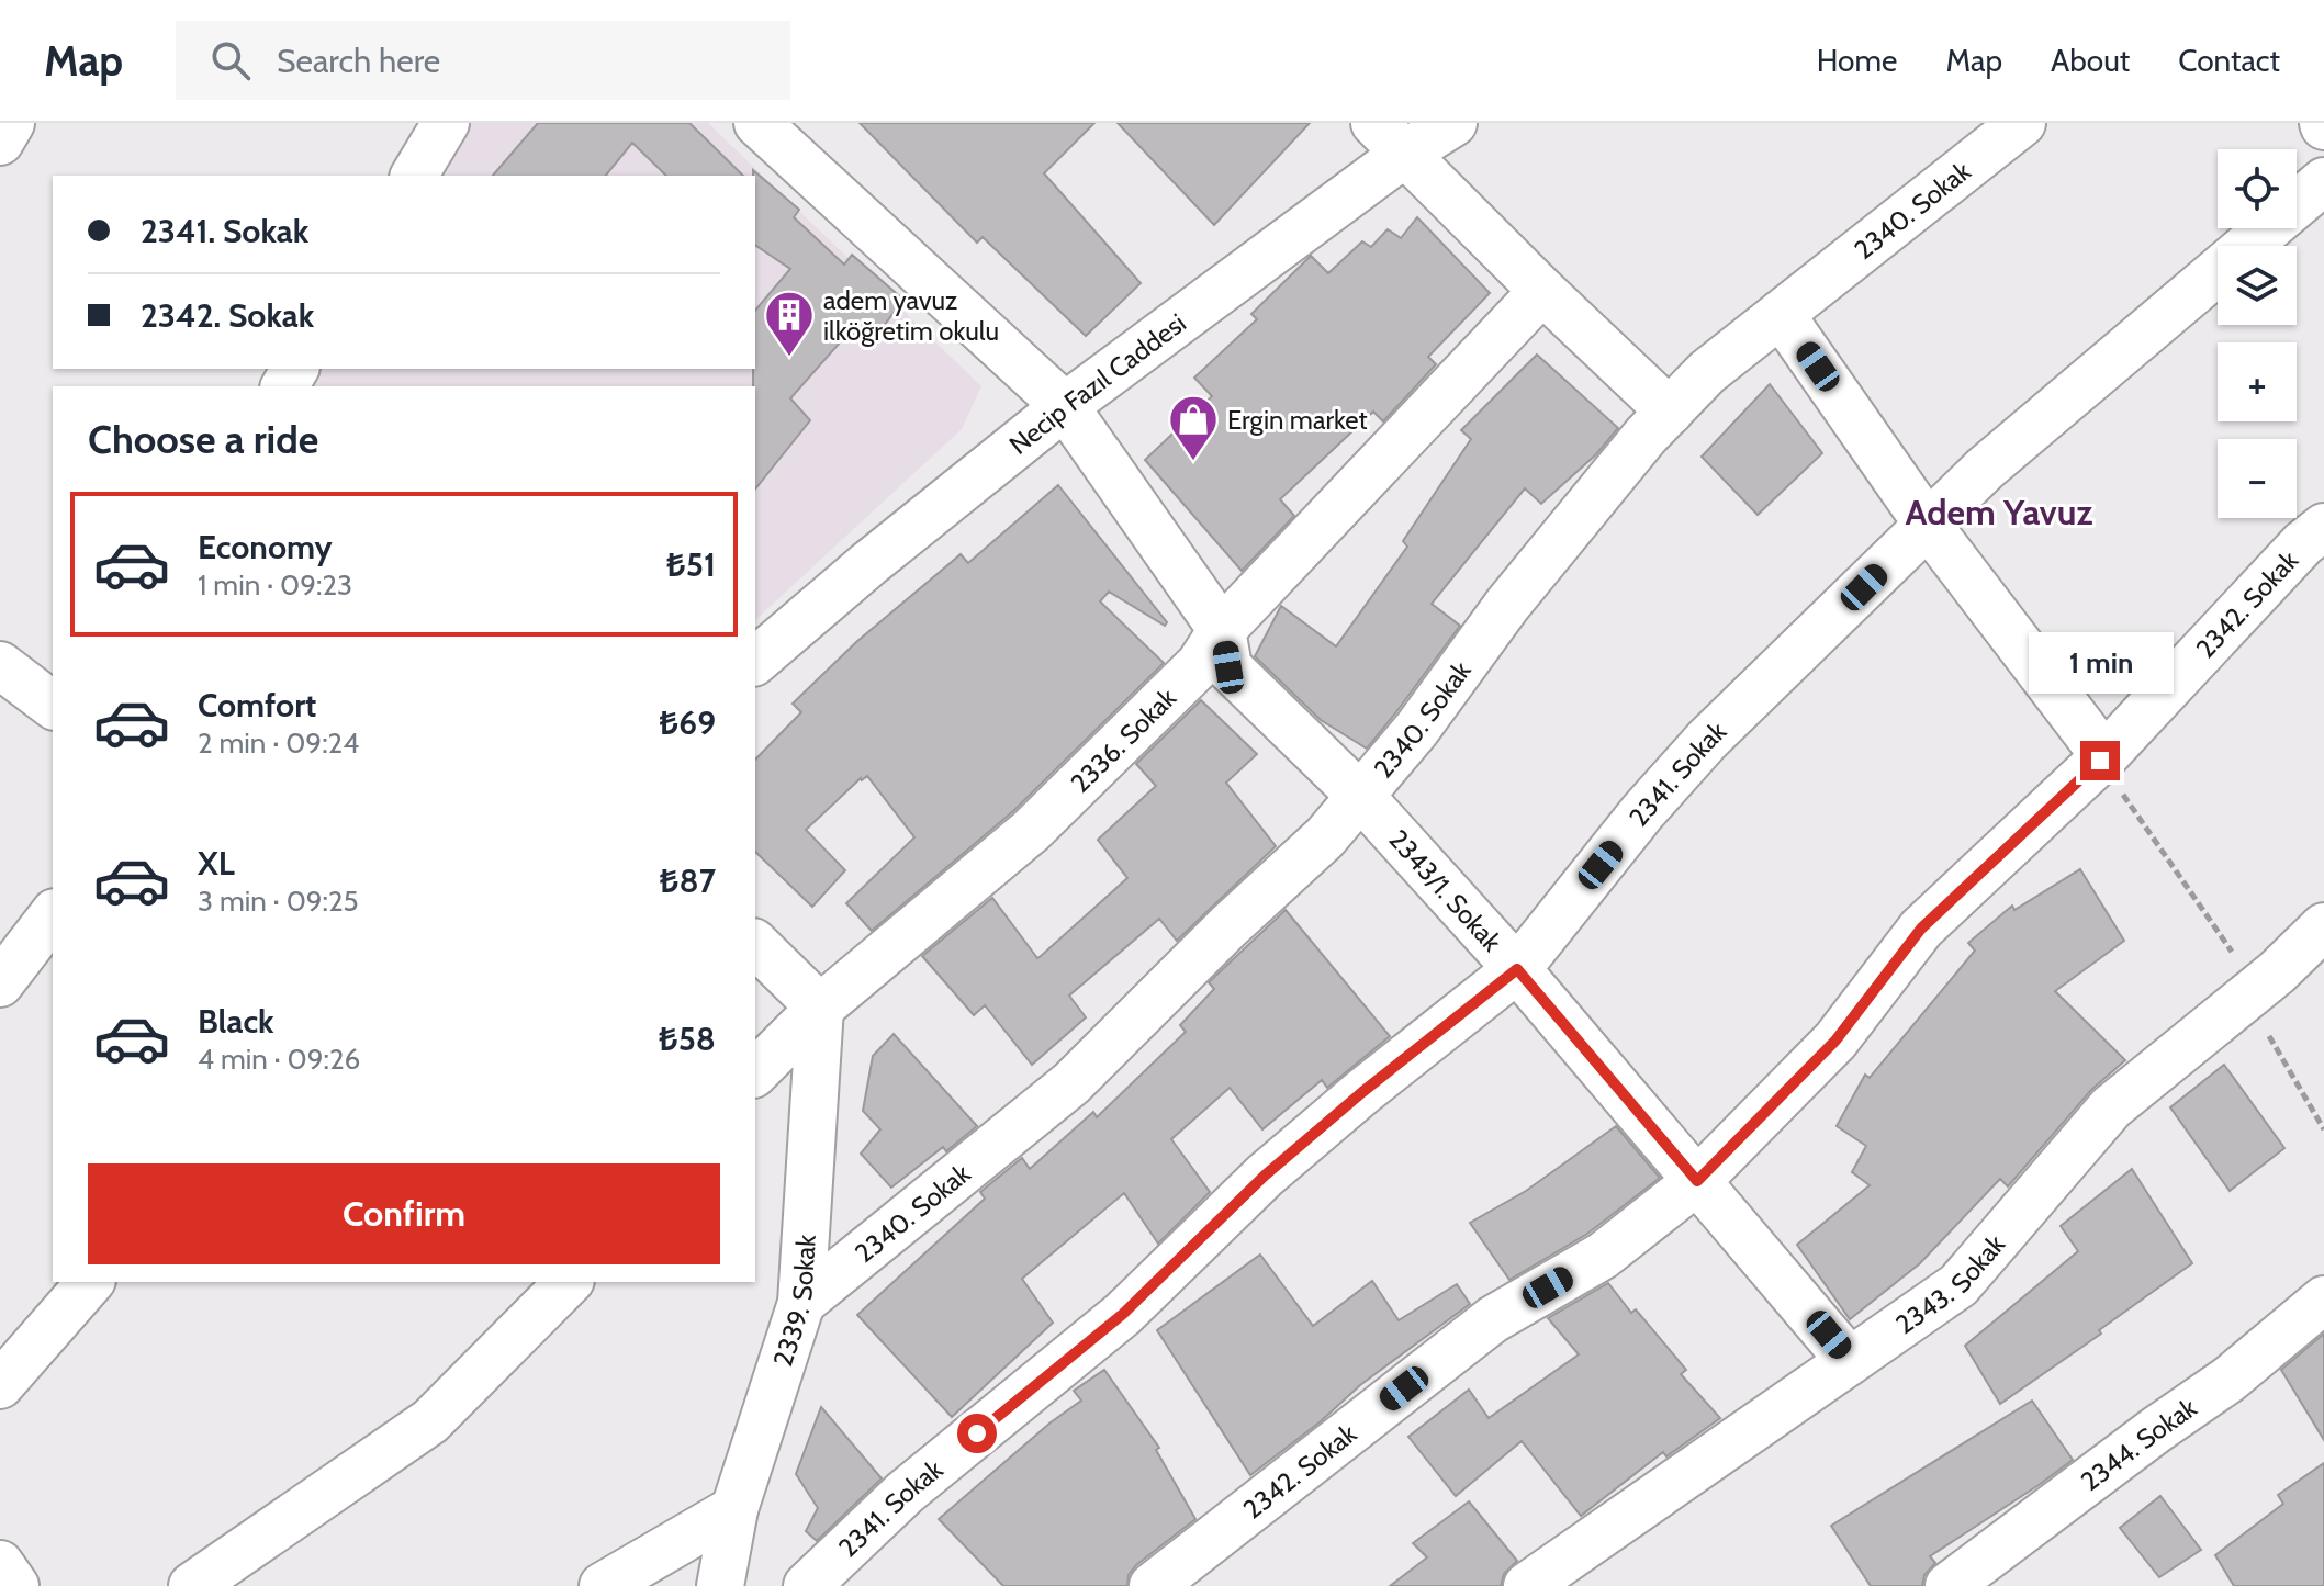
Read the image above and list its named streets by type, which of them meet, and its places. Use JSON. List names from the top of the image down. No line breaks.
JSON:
{"streets":{"street":["2340. Sokak","Necip Fazıl Caddesi","2342. Sokak","2336. Sokak","2341. Sokak","2343/1. Sokak","2343. Sokak","2339. Sokak","2344. Sokak"]},"crossings":[["2340. Sokak","2343/1. Sokak"],["2340. Sokak","2339. Sokak"],["Necip Fazıl Caddesi","2343/1. Sokak"],["2342. Sokak","2343/1. Sokak"],["2336. Sokak","2343/1. Sokak"],["2336. Sokak","2339. Sokak"],["2341. Sokak","2343/1. Sokak"],["2343/1. Sokak","2343. Sokak"]],"districts":["Adem Yavuz"],"places":{"building":["adem yavuz ilköğretim okulu"],"shop":["Ergin market"]},"page":{"header":"Map","search":"Search here","nav":["Home","Map","About","Contact"],"map_buttons":["+","−"],"banner":["2341. Sokak","2342. Sokak"],"heading":"Choose a ride","list":[{"name":"Economy","note":"1 min · 09:23","value":"₺51"},{"name":"Comfort","note":"2 min · 09:24","value":"₺69"},{"name":"XL","note":"3 min · 09:25","value":"₺87"},{"name":"Black","note":"4 min · 09:26","value":"₺58"}],"bubble":"1 min","buttons":"Confirm"}}
